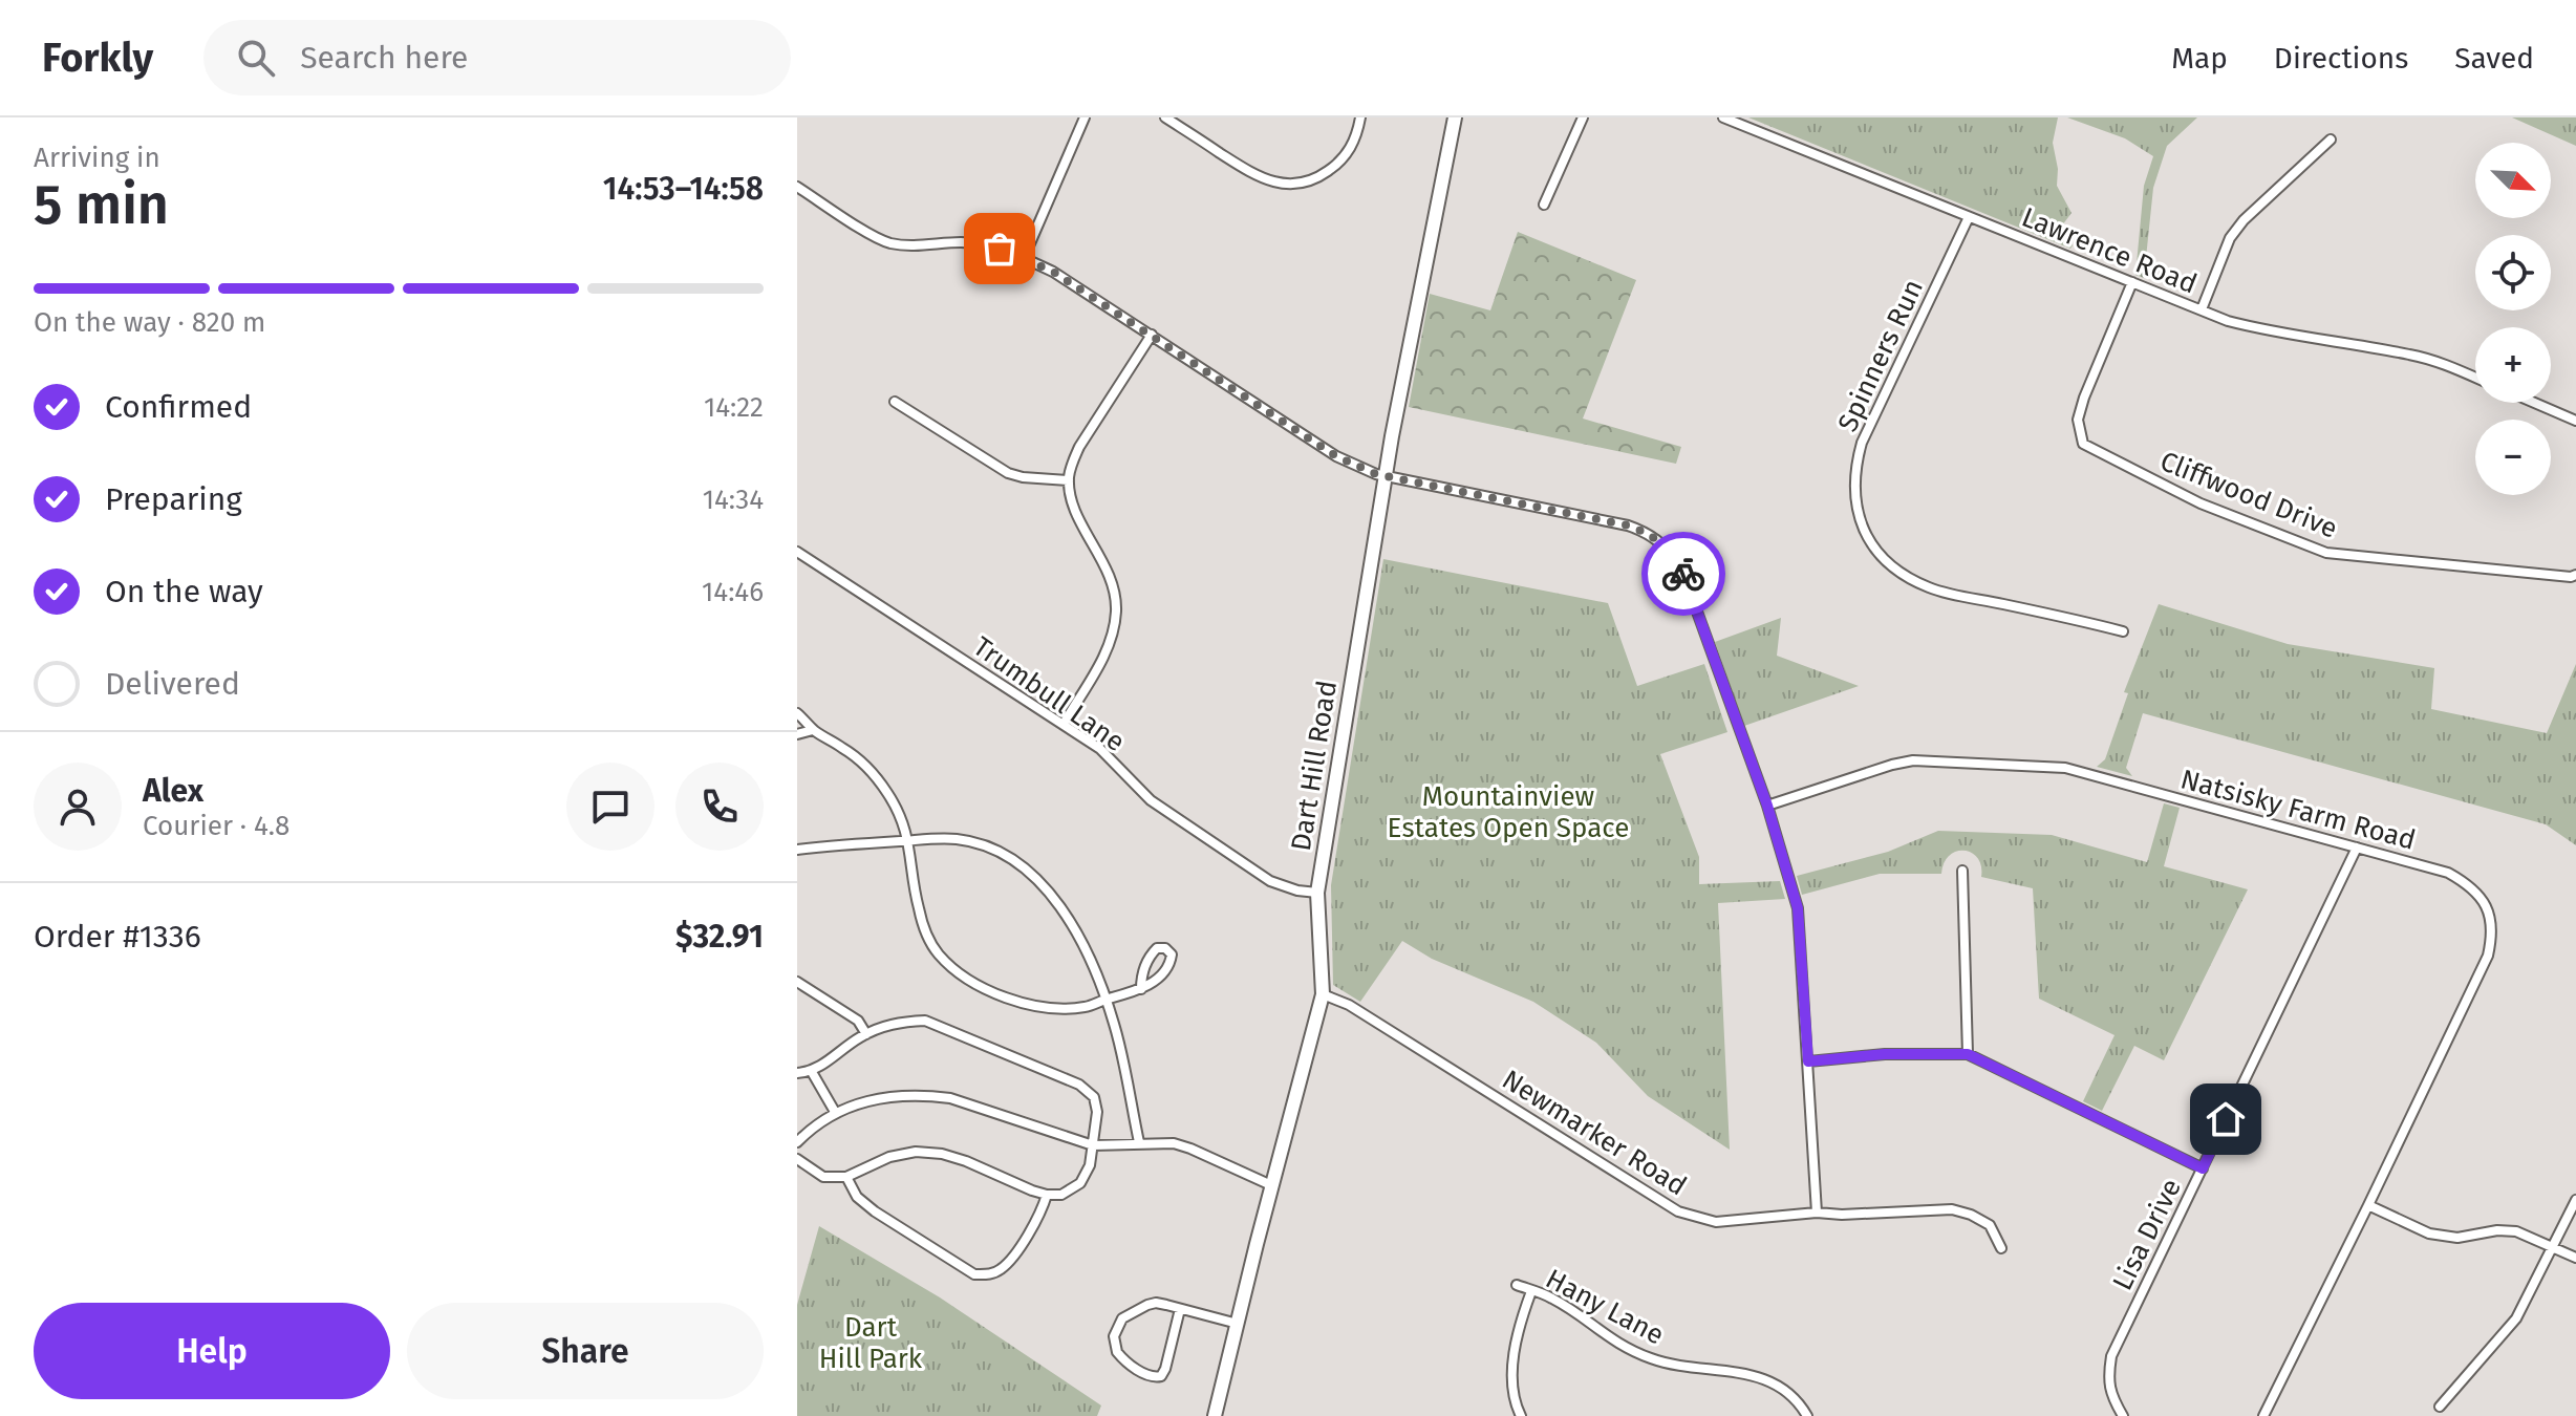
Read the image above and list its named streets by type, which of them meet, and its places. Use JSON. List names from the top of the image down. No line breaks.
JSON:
{"streets":{"main road":["Dart Hill Road"],"street":["Lawrence Road","Spinners Run","Cliffwood Drive","Trumbull Lane","Natsisky Farm Road","Newmarker Road","Lisa Drive","Hany Lane"]},"crossings":[["Lawrence Road","Spinners Run"],["Lawrence Road","Cliffwood Drive"],["Trumbull Lane","Dart Hill Road"],["Dart Hill Road","Newmarker Road"],["Natsisky Farm Road","Lisa Drive"]],"parks":["Mountainview Estates Open Space","Dart Hill Park"],"north":"bottom right","page":{"header":"Forkly","search":"Search here","nav":["Map","Directions","Saved"],"heading":["5 min","Arriving in","14:53–14:58"],"panel":["Alex","Courier · 4.8","Order #1336","$32.91"],"map_buttons":["+","−"],"bar":"On the way · 820 m","list":[["Confirmed","14:22"],["Preparing","14:34"],["On the way","14:46"],"Delivered"],"buttons":["Help","Share"]}}
